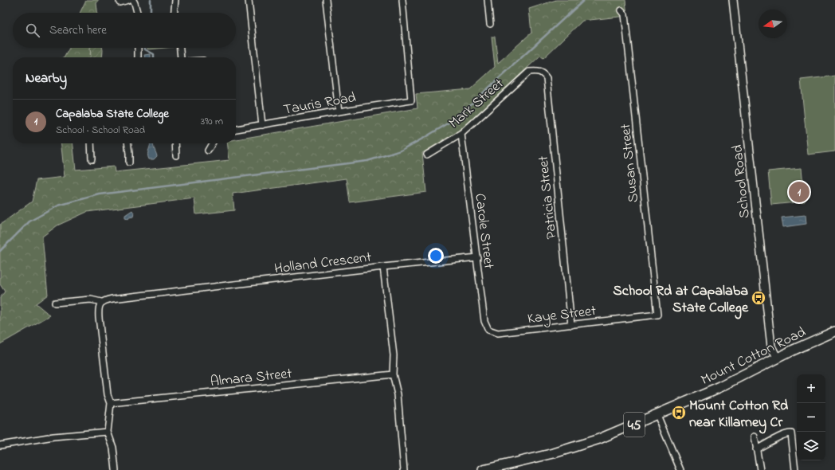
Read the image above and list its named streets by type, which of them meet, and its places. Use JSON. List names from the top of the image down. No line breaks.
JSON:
{"streets":{"main road":["Mount Cotton Road","45"],"street":["Tauris Road","Mark Street","Susan Street","School Road","Patricia Street","Carole Street","Holland Crescent","Kaye Street","Almara Street"]},"crossings":[["Mark Street","Patricia Street"],["Mark Street","Carole Street"],["Susan Street","Kaye Street"],["School Road","Mount Cotton Road"],["Patricia Street","Kaye Street"],["Carole Street","Kaye Street"],["Holland Crescent","Almara Street"]],"places":{"bus stop":["School Rd at Capalaba State College","Mount Cotton Rd near Killarney Cr"]},"north":"left","page":{"search":"Search here","heading":"Nearby","list":[{"mark":"1","name":"Capalaba State College","note":"School · School Road","value":"390 m"}],"pins":"1","map_buttons":["+","−"]}}
